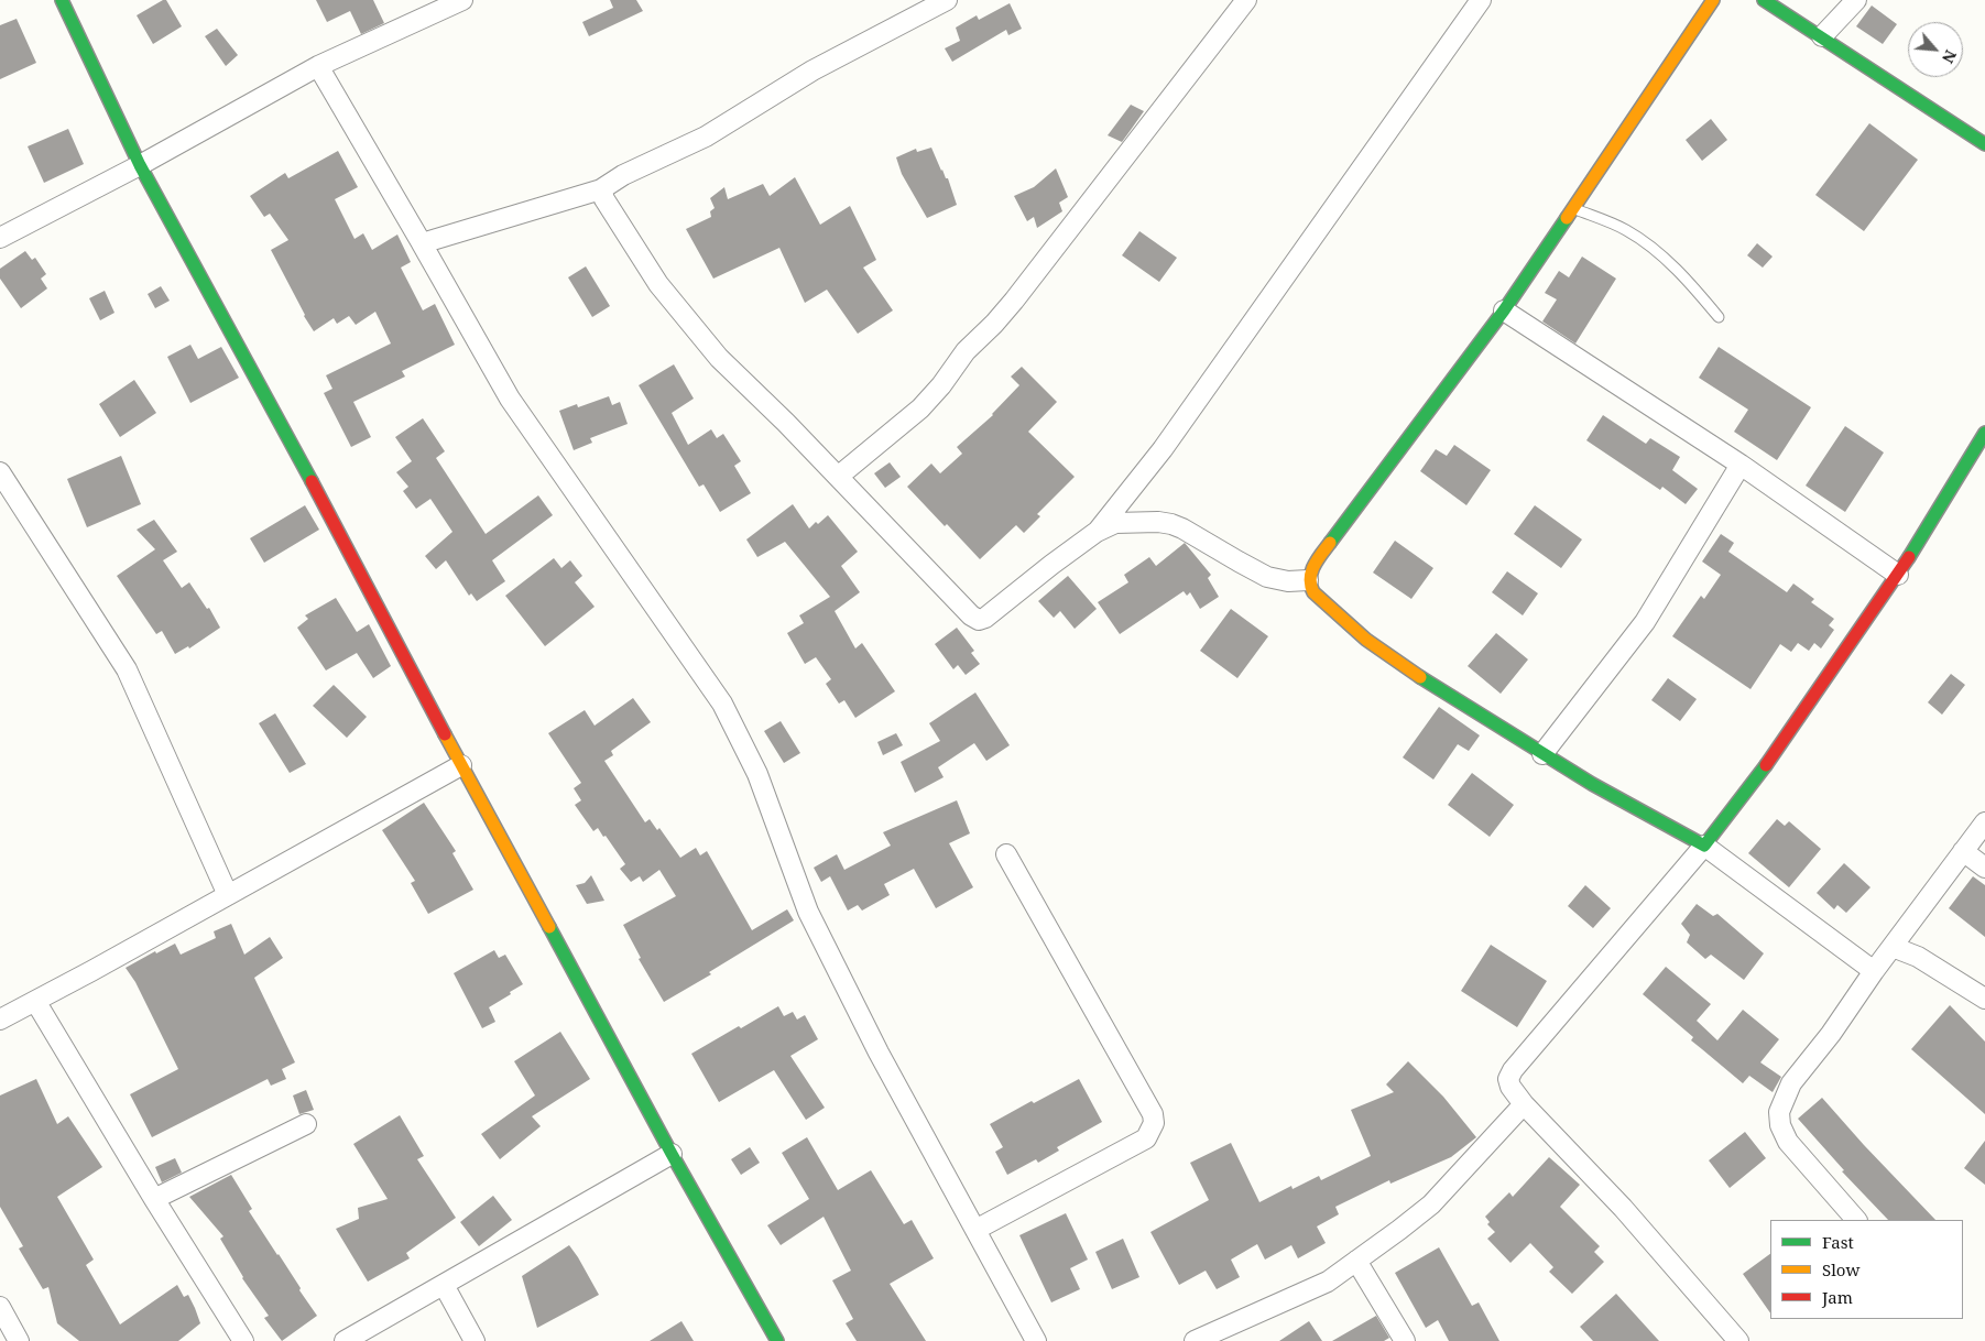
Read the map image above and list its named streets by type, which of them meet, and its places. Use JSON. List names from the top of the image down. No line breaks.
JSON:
{"legend":["Fast","Slow","Jam"],"north":"bottom right"}
